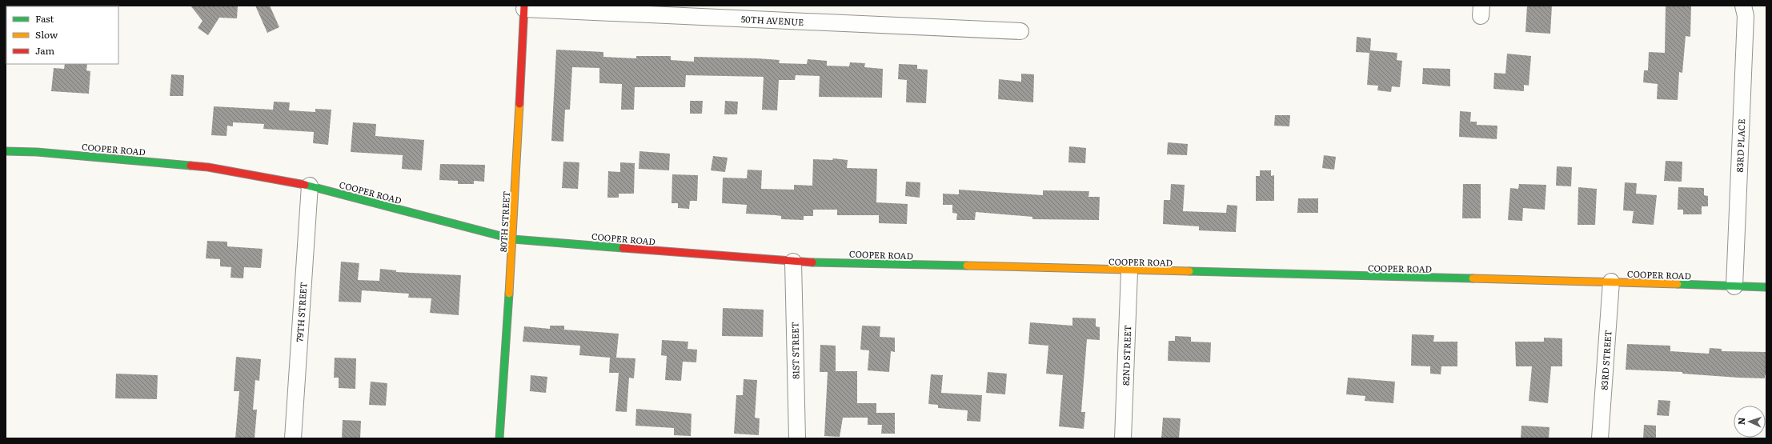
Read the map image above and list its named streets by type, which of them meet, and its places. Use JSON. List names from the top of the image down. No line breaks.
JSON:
{"streets":{"street":["50TH AVENUE","83RD PLACE","COOPER ROAD","80TH STREET","79TH STREET","81ST STREET","82ND STREET","83RD STREET"]},"crossings":[["50TH AVENUE","80TH STREET"],["83RD PLACE","COOPER ROAD"],["COOPER ROAD","80TH STREET"],["COOPER ROAD","79TH STREET"],["COOPER ROAD","81ST STREET"],["COOPER ROAD","82ND STREET"],["COOPER ROAD","83RD STREET"]],"legend":["Fast","Slow","Jam"],"north":"left"}
